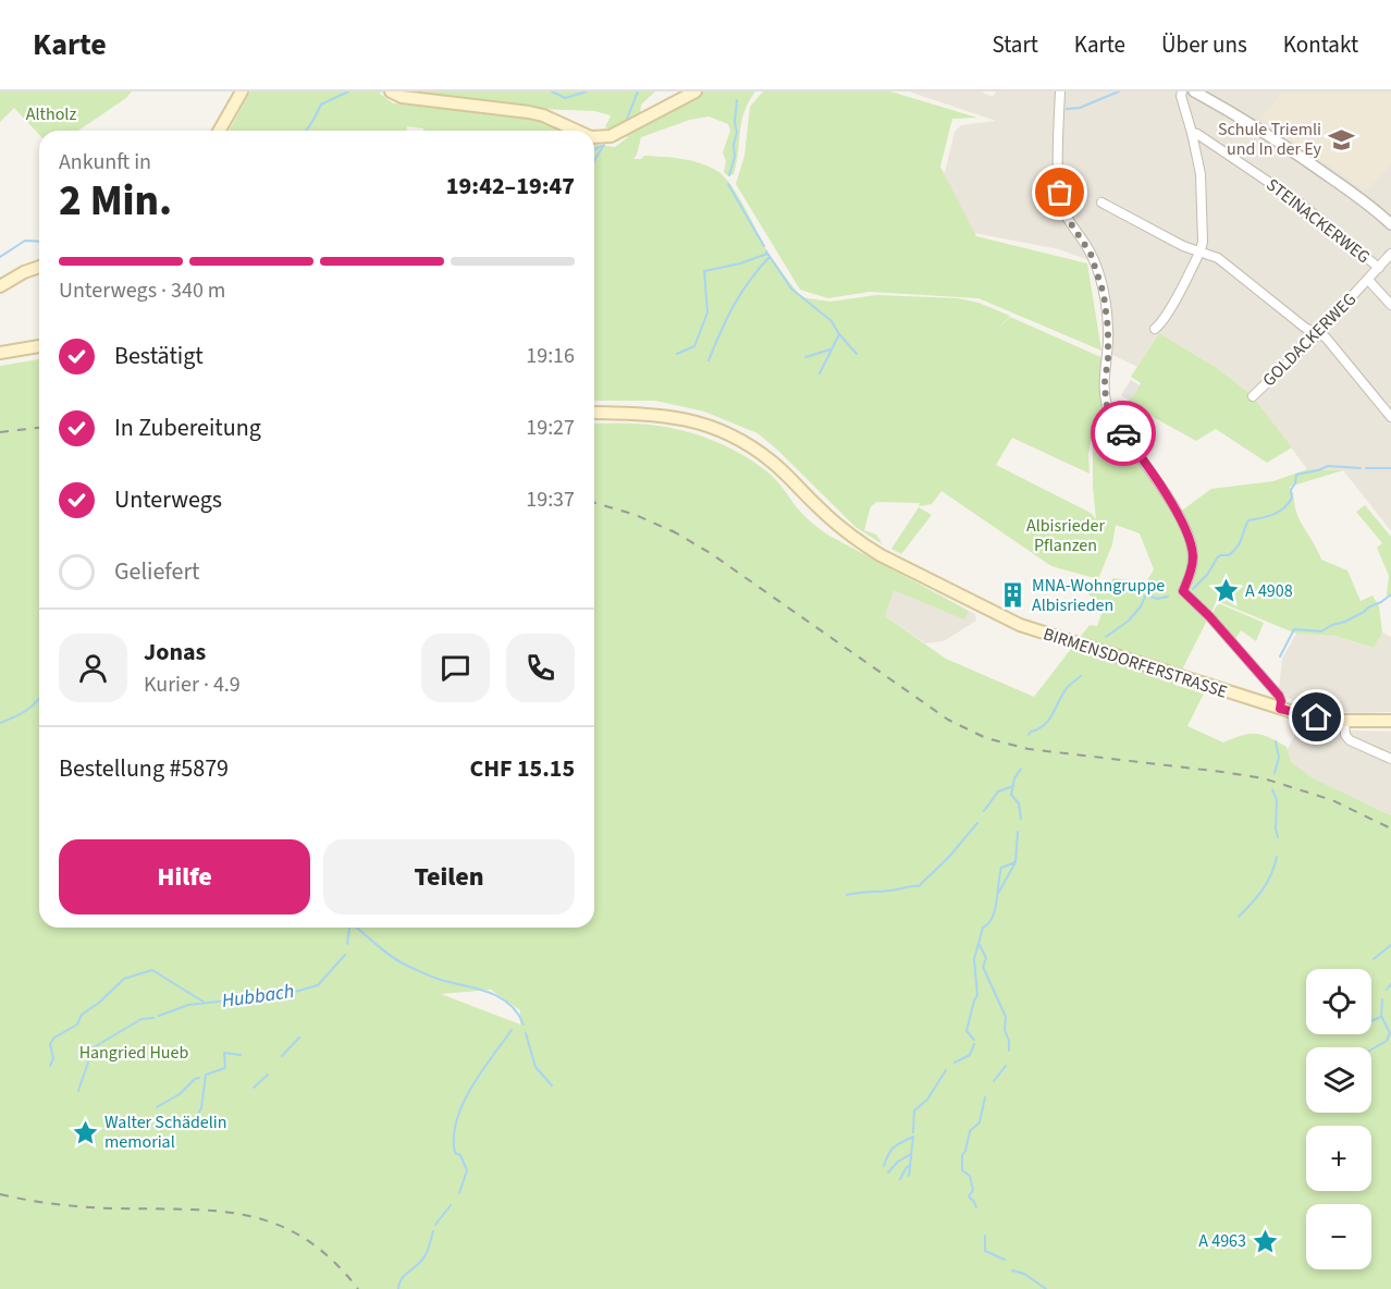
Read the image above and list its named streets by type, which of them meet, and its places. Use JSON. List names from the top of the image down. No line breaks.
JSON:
{"streets":{"main road":["BIRMENSDORFERSTRASSE"],"street":["STEINACKERWEG","GOLDACKERWEG"]},"crossings":[["STEINACKERWEG","GOLDACKERWEG"]],"water":["Hubbach"],"parks":["Altholz","Albisrieder Pflanzen","Hangried Hueb"],"places":{"school or university":["Schule Triemli und In der Ey"],"place":["A 4908","Walter Schädelin memorial","A 4963"],"building":["MNA-Wohngruppe Albisrieden"]},"page":{"header":"Karte","nav":["Start","Karte","Über uns","Kontakt"],"heading":["2 Min.","Ankunft in","19:42–19:47"],"panel":["Jonas","Kurier · 4.9","Bestellung #5879","CHF 15.15"],"bar":"Unterwegs · 340 m","list":[["Bestätigt","19:16"],["In Zubereitung","19:27"],["Unterwegs","19:37"],"Geliefert"],"buttons":["Hilfe","Teilen"],"map_buttons":["+","−"]}}
